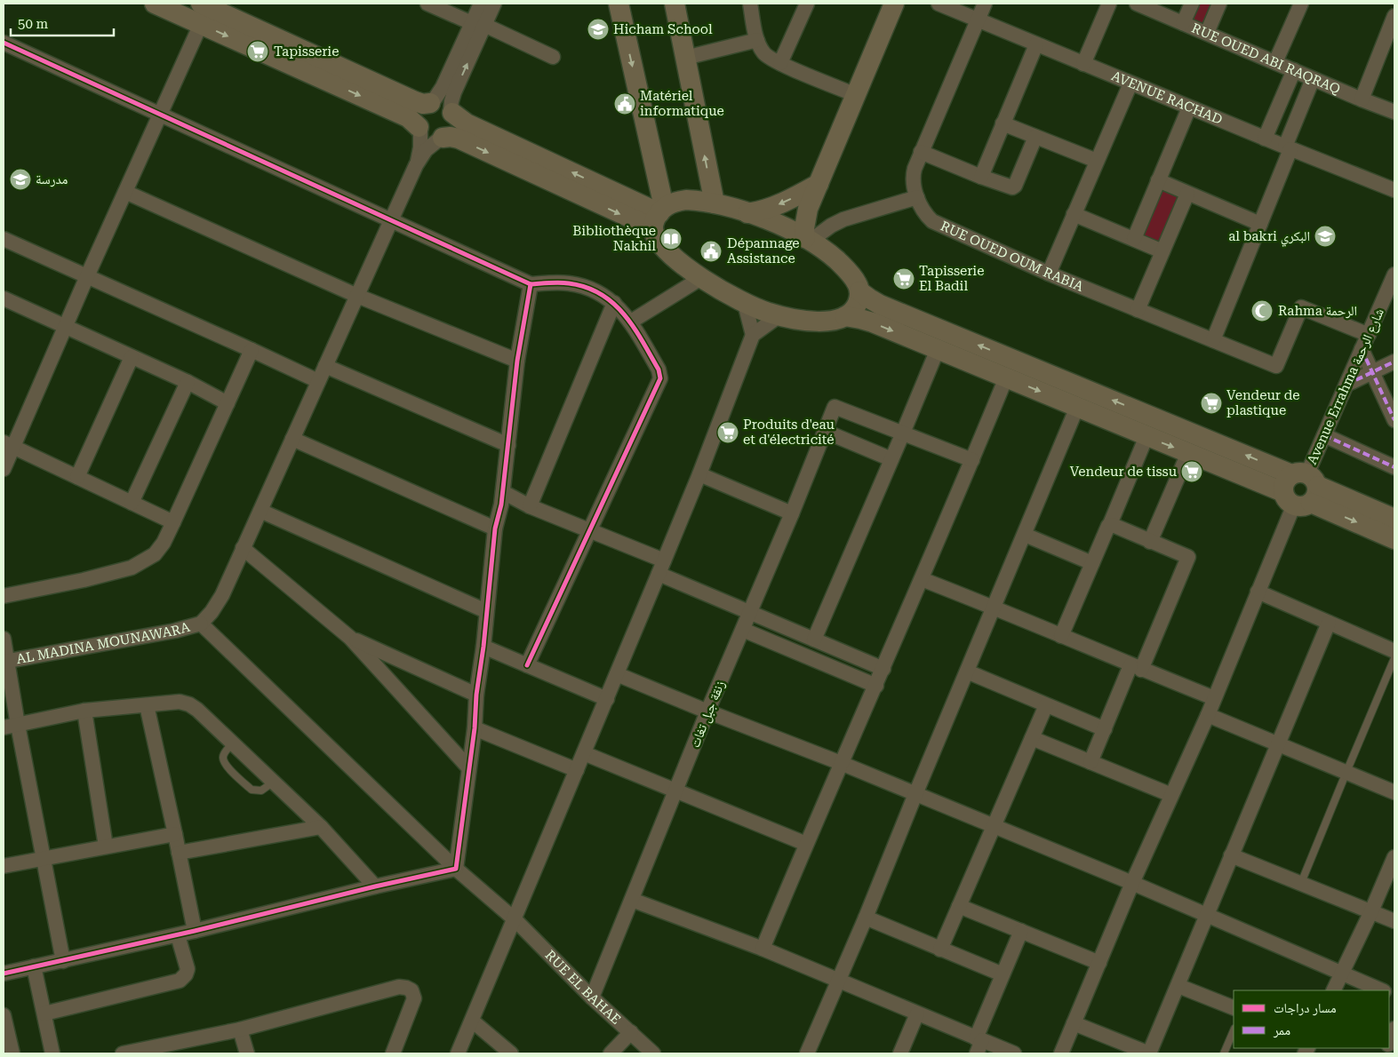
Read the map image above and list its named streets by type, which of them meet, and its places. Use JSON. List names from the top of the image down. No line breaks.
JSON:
{"streets":{"street":["RUE OUED ABI RAQRAQ","AVENUE RACHAD","RUE OUED OUM RABIA","Avenue Errahma شارع الرحمة","AL MADINA MOUNAWARA","زنقة جبل تغات","RUE EL BAHAE"]},"crossings":[["AVENUE RACHAD","RUE OUED OUM RABIA"],["RUE OUED OUM RABIA","Avenue Errahma شارع الرحمة"],["AL MADINA MOUNAWARA","RUE EL BAHAE"],["زنقة جبل تغات","RUE EL BAHAE"]],"places":{"school or university":["Hicham School","مدرسة","al bakri البكري"],"supermarket":["Tapisserie","Tapisserie El Badil","Vendeur de plastique","Produits d'eau et d'électricité","Vendeur de tissu"],"public building":["Matériel informatique","Dépannage Assistance"],"library":["Bibliothèque Nakhil"],"mosque":["Rahma الرحمة"]},"legend":["مسار دراجات","ممر"],"scale_bar":"50 m"}
